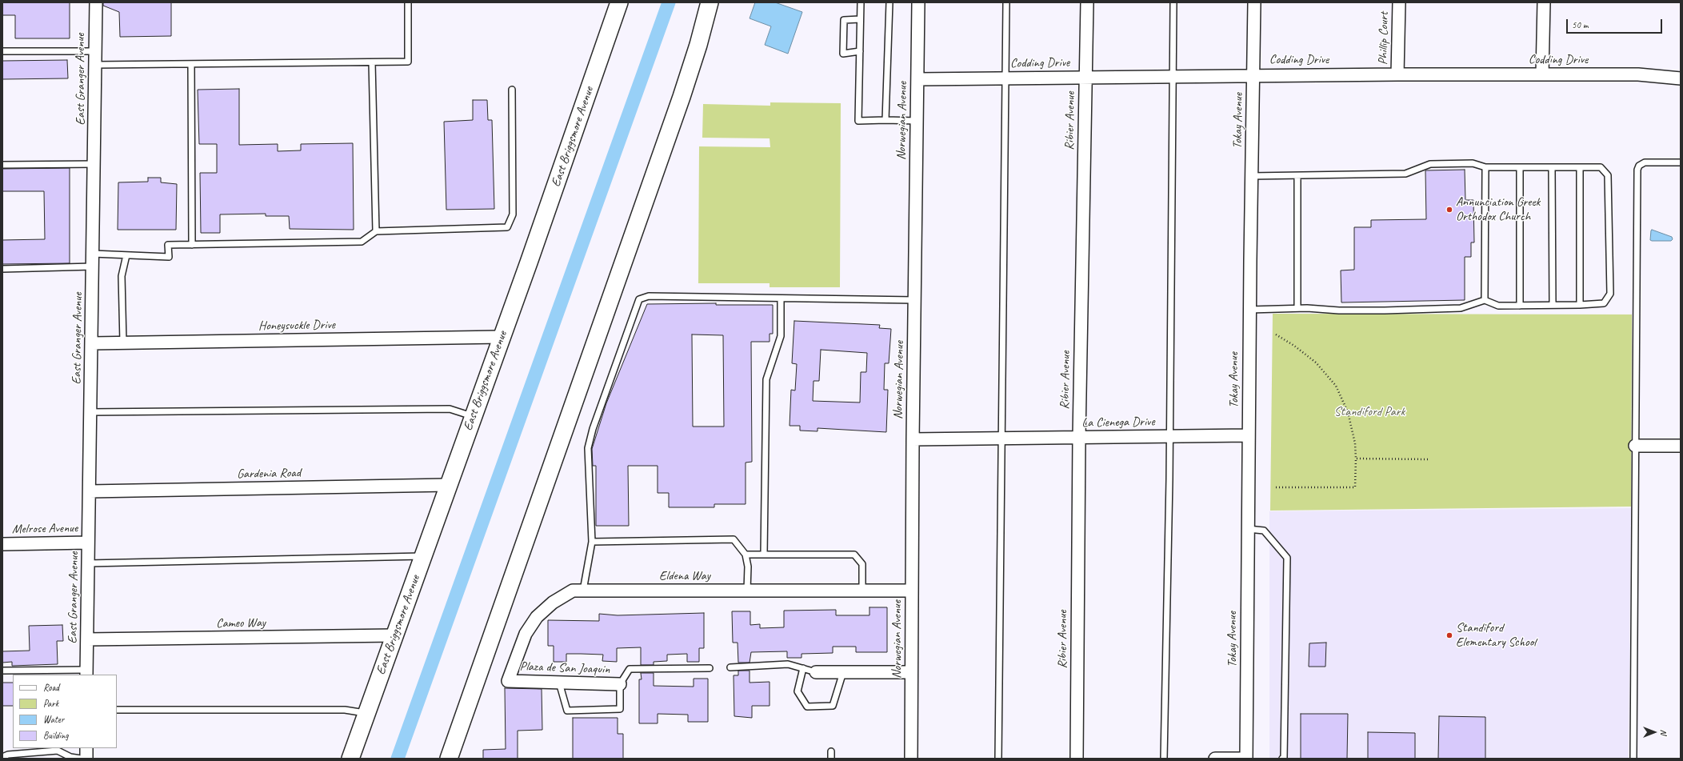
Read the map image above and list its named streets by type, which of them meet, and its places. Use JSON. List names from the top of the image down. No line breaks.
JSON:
{"streets":{"main road":["East Briggsmore Avenue"],"street":["Phillip Court","Codding Drive","East Granger Avenue","Norwegian Avenue","Ribier Avenue","Tokay Avenue","Honeysuckle Drive","La Cienega Drive","Gardenia Road","Melrose Avenue","Eldena Way","Cameo Way","Plaza de San Joaquin"]},"crossings":[["Phillip Court","Codding Drive"],["Codding Drive","Norwegian Avenue"],["Codding Drive","Ribier Avenue"],["Codding Drive","Tokay Avenue"],["East Granger Avenue","Honeysuckle Drive"],["East Granger Avenue","Gardenia Road"],["East Granger Avenue","Melrose Avenue"],["East Granger Avenue","Cameo Way"],["Norwegian Avenue","La Cienega Drive"],["Norwegian Avenue","Eldena Way"],["Ribier Avenue","La Cienega Drive"],["Tokay Avenue","La Cienega Drive"],["East Briggsmore Avenue","Honeysuckle Drive"],["East Briggsmore Avenue","Gardenia Road"],["East Briggsmore Avenue","Cameo Way"],["Eldena Way","Plaza de San Joaquin"]],"parks":["Standiford Park"],"places":["Annunciation Greek Orthodox Church","Standiford Elementary School"],"legend":["Road","Park","Water","Building"],"scale_bar":"50 m","north":"right"}
